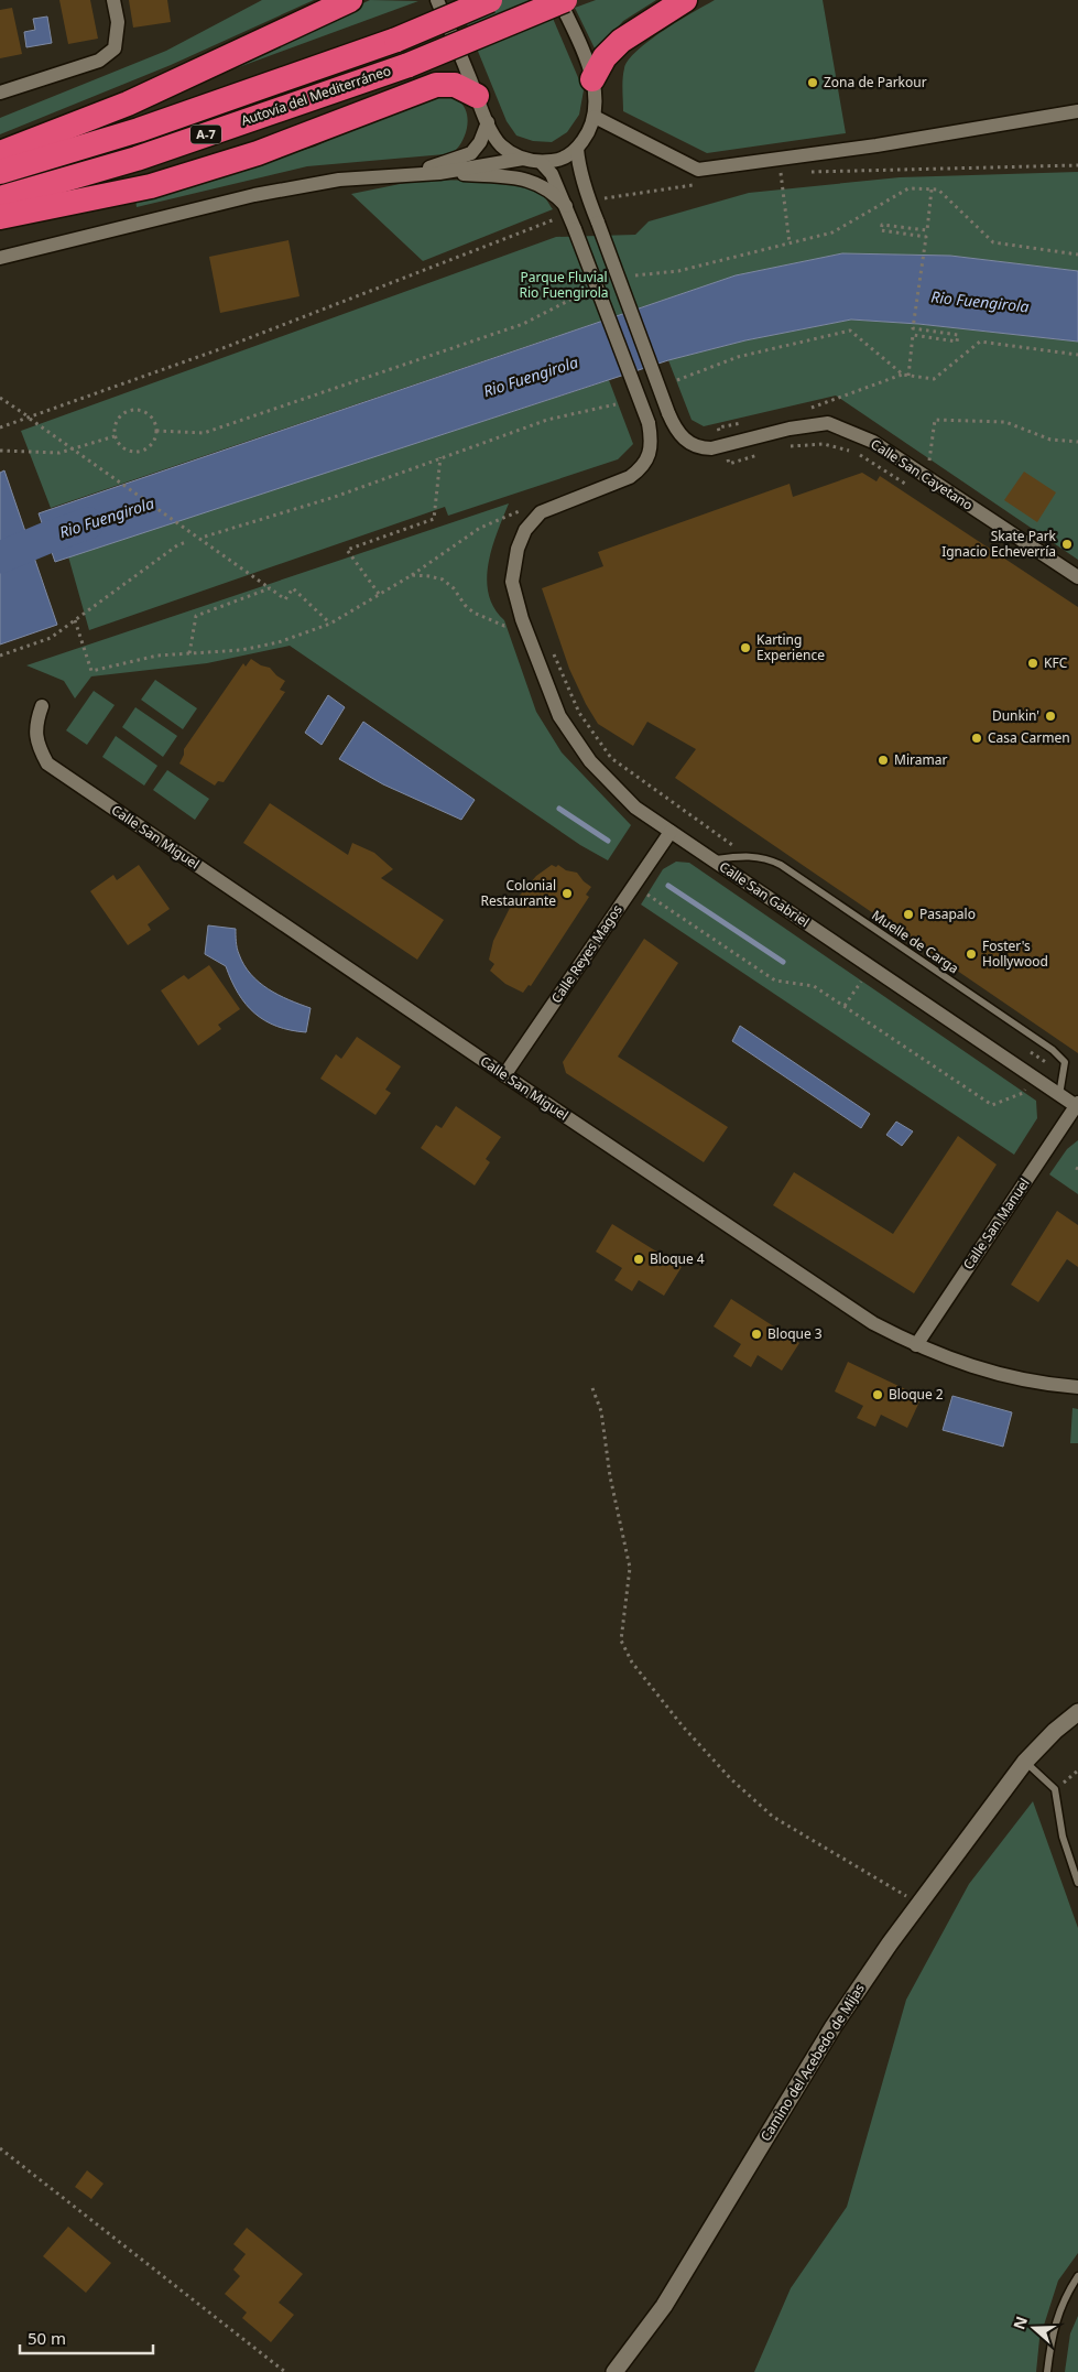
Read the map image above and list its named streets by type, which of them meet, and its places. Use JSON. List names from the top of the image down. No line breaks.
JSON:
{"streets":{"highway":["Autovía del Mediterráneo","A-7"],"street":["Calle San Cayetano","Calle San Miguel","Calle San Gabriel","Calle Reyes Magos","Calle San Manuel","Camino del Acebedo de Mijas"],"lane":["Muelle de Carga"]},"crossings":[["Calle San Miguel","Calle Reyes Magos"],["Calle San Miguel","Calle San Manuel"],["Calle San Gabriel","Muelle de Carga"],["Calle San Gabriel","Calle Reyes Magos"],["Calle San Gabriel","Calle San Manuel"]],"water":["Rio Fuengirola"],"parks":["Parque Fluvial Rio Fuengirola"],"places":["Zona de Parkour","Skate Park Ignacio Echeverría","Karting Experience","KFC","Dunkin'","Casa Carmen","Miramar","Colonial Restaurante","Pasapalo","Foster's Hollywood","Bloque 4","Bloque 3","Bloque 2"],"scale_bar":"50 m","north":"left"}
